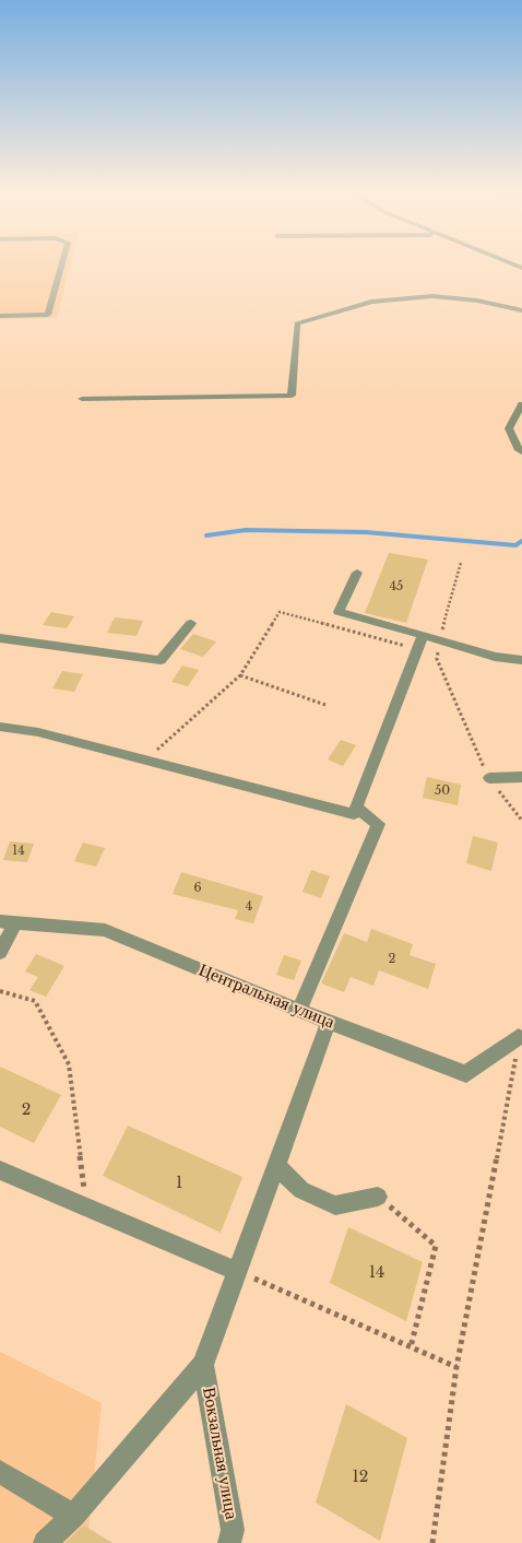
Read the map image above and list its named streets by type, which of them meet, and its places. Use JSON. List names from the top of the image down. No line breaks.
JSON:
{"streets":{"street":["Центральная улица","Вокзальная улица"]},"house_numbers":["45","50","14","6","4","2","2","1","14","12"]}
